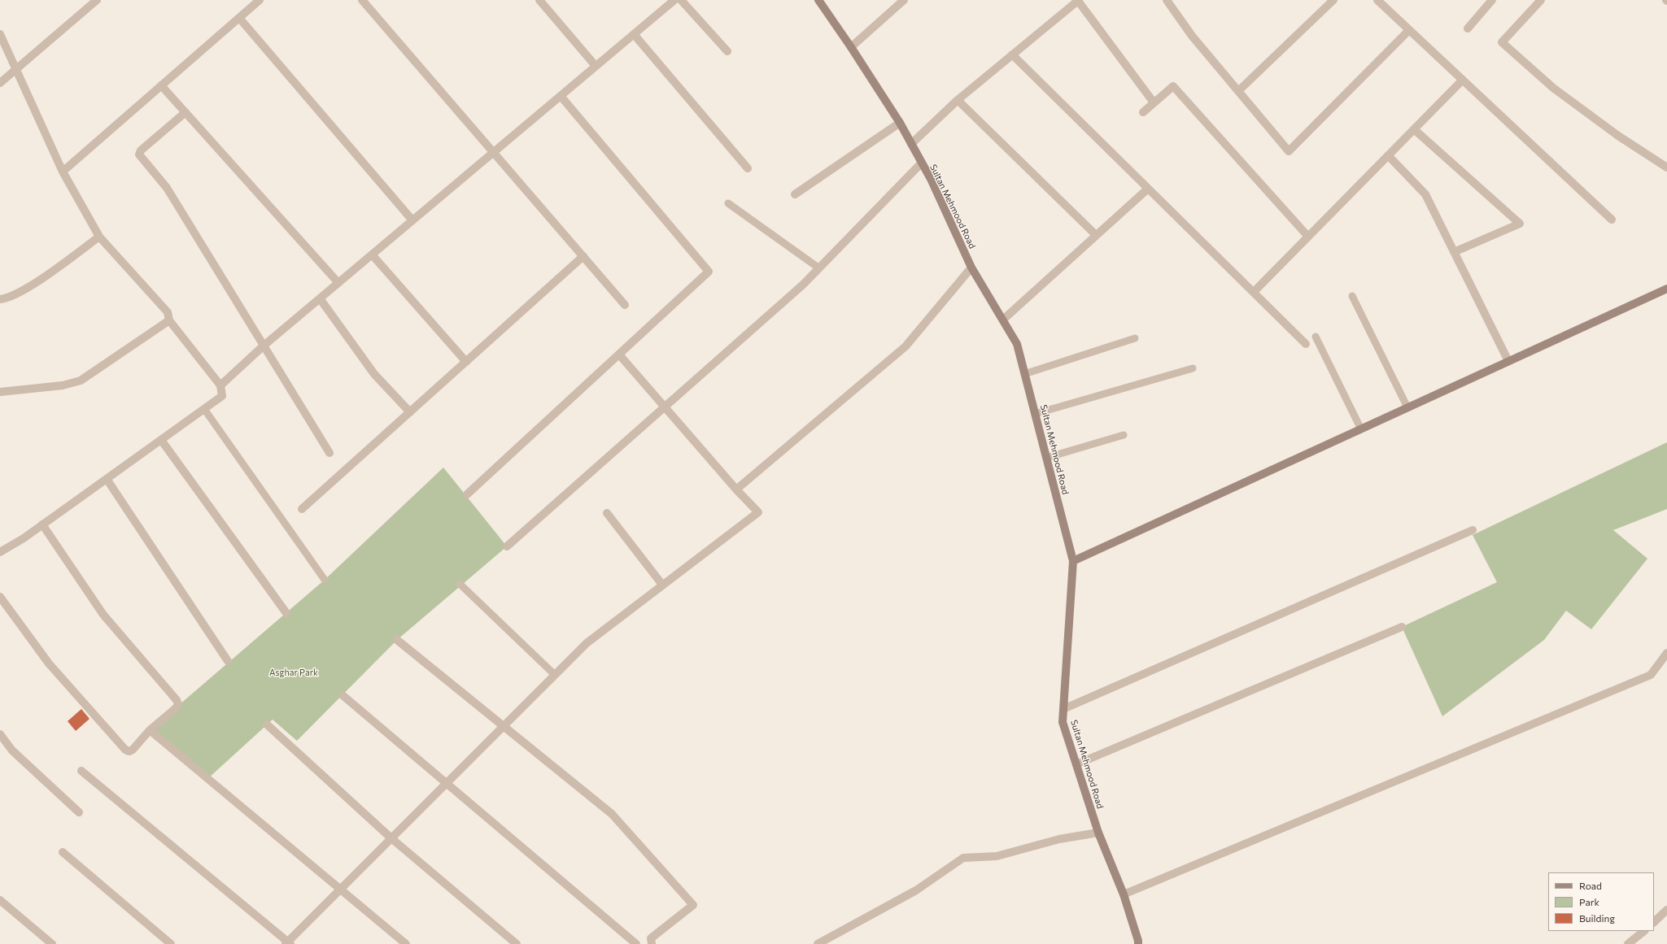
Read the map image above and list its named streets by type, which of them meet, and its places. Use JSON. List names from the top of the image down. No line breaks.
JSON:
{"streets":{"street":["Sultan Mehmood Road"]},"parks":["Asghar Park"],"legend":["Road","Park","Building"]}
